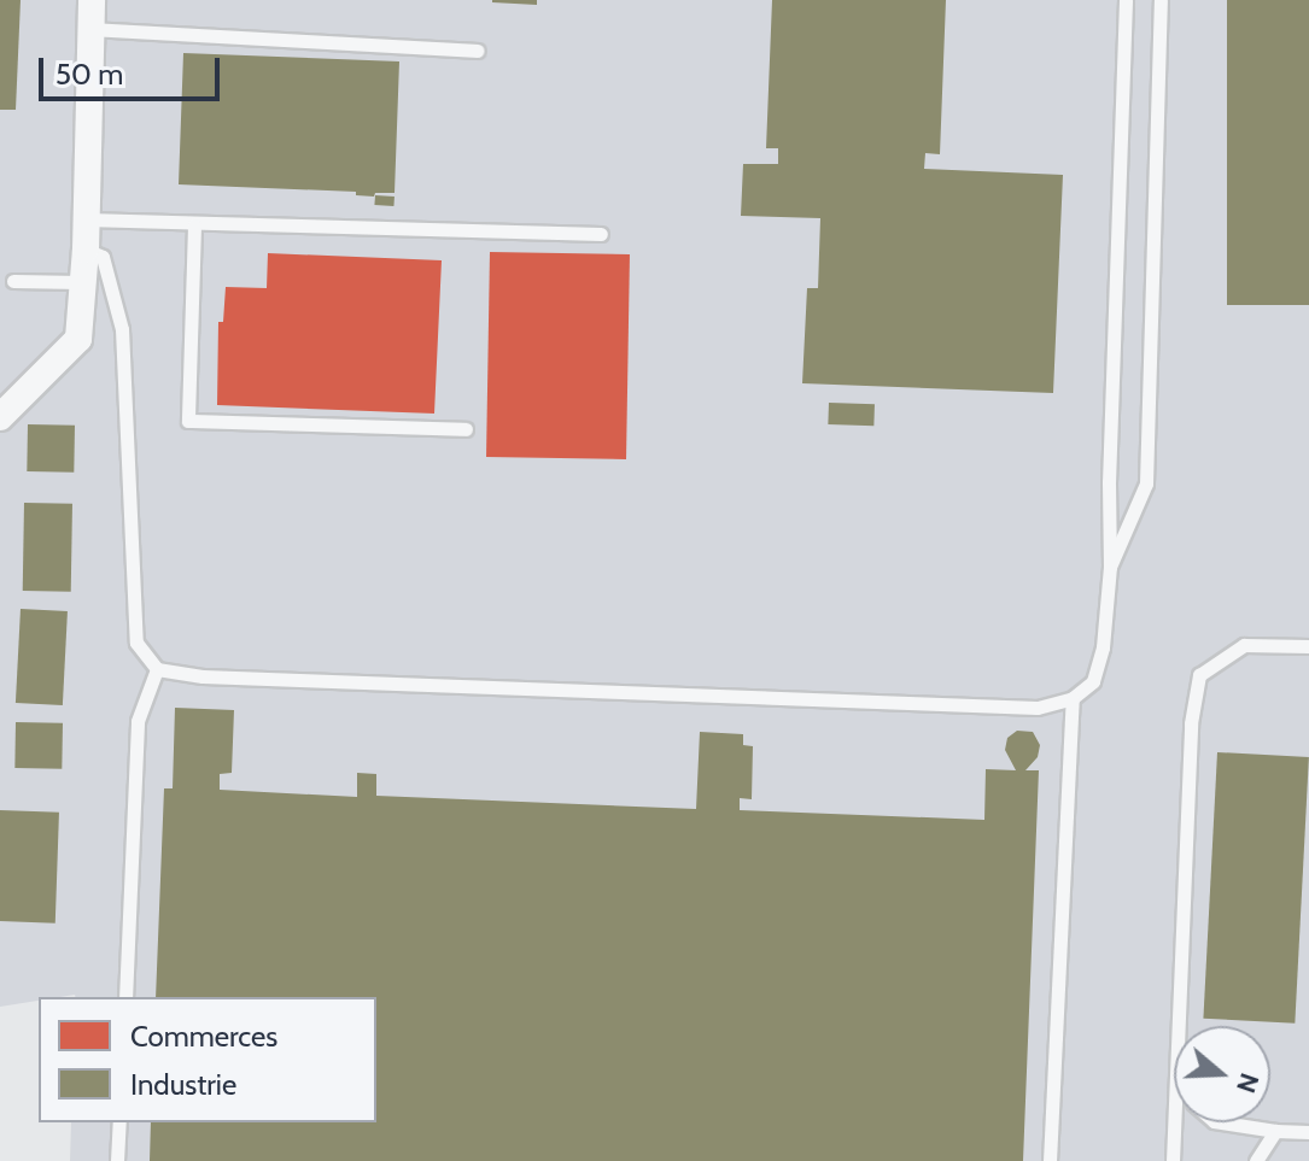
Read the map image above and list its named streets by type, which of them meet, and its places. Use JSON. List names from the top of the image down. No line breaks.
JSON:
{"legend":["Commerces","Industrie"],"scale_bar":"50 m","north":"right"}
